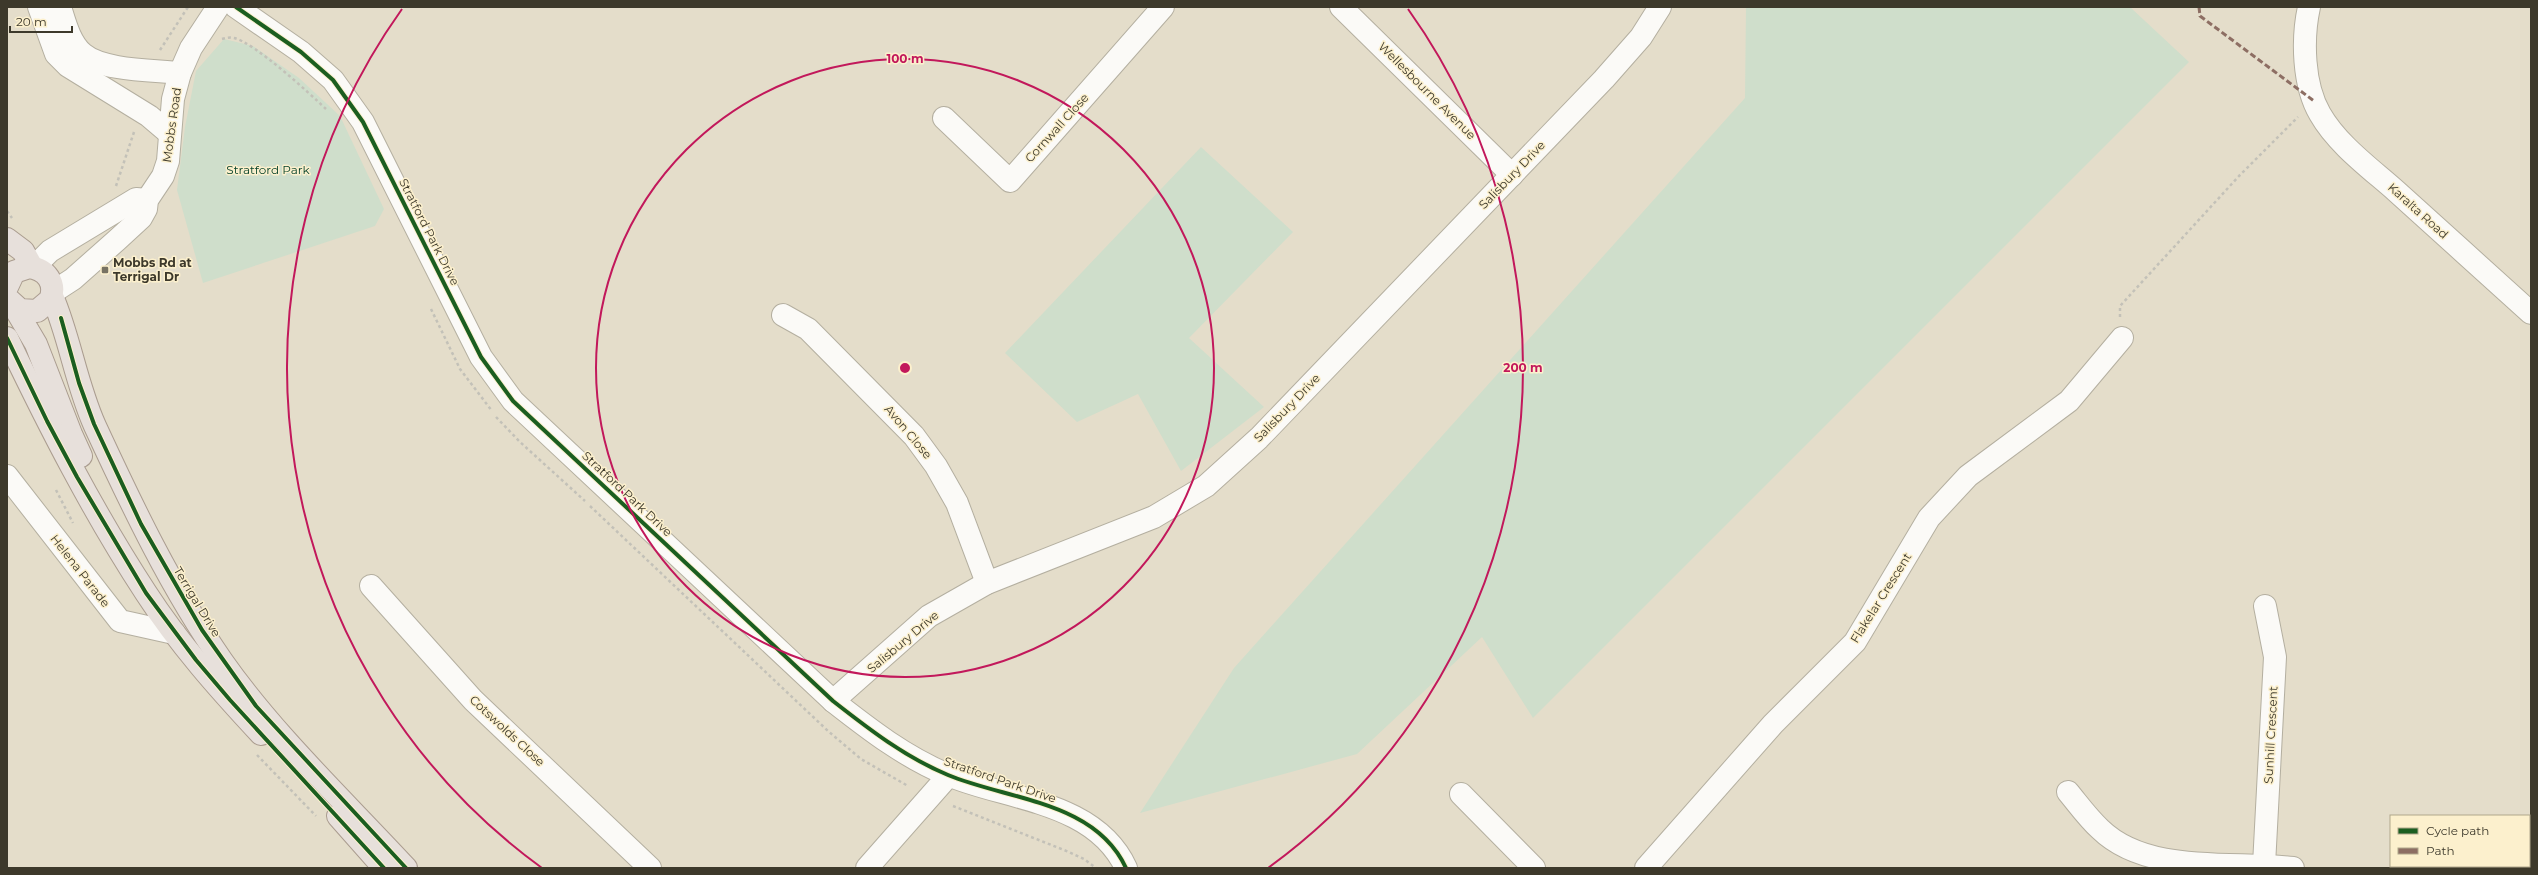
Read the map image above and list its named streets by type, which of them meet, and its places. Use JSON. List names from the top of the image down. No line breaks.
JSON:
{"streets":{"main road":["Terrigal Drive"],"street":["Wellesbourne Avenue","Mobbs Road","Cornwall Close","Salisbury Drive","Karalta Road","Stratford Park Drive","Avon Close","Helena Parade","Flakelar Crescent","Cotswolds Close","Sunhill Crescent"]},"crossings":[["Wellesbourne Avenue","Salisbury Drive"],["Mobbs Road","Terrigal Drive"],["Salisbury Drive","Stratford Park Drive"],["Salisbury Drive","Avon Close"]],"parks":["Stratford Park"],"places":{"transit":["Mobbs Rd at Terrigal Dr"]},"legend":["Cycle path","Path"],"scale_bar":"20 m","rings":["100 m","200 m"]}
